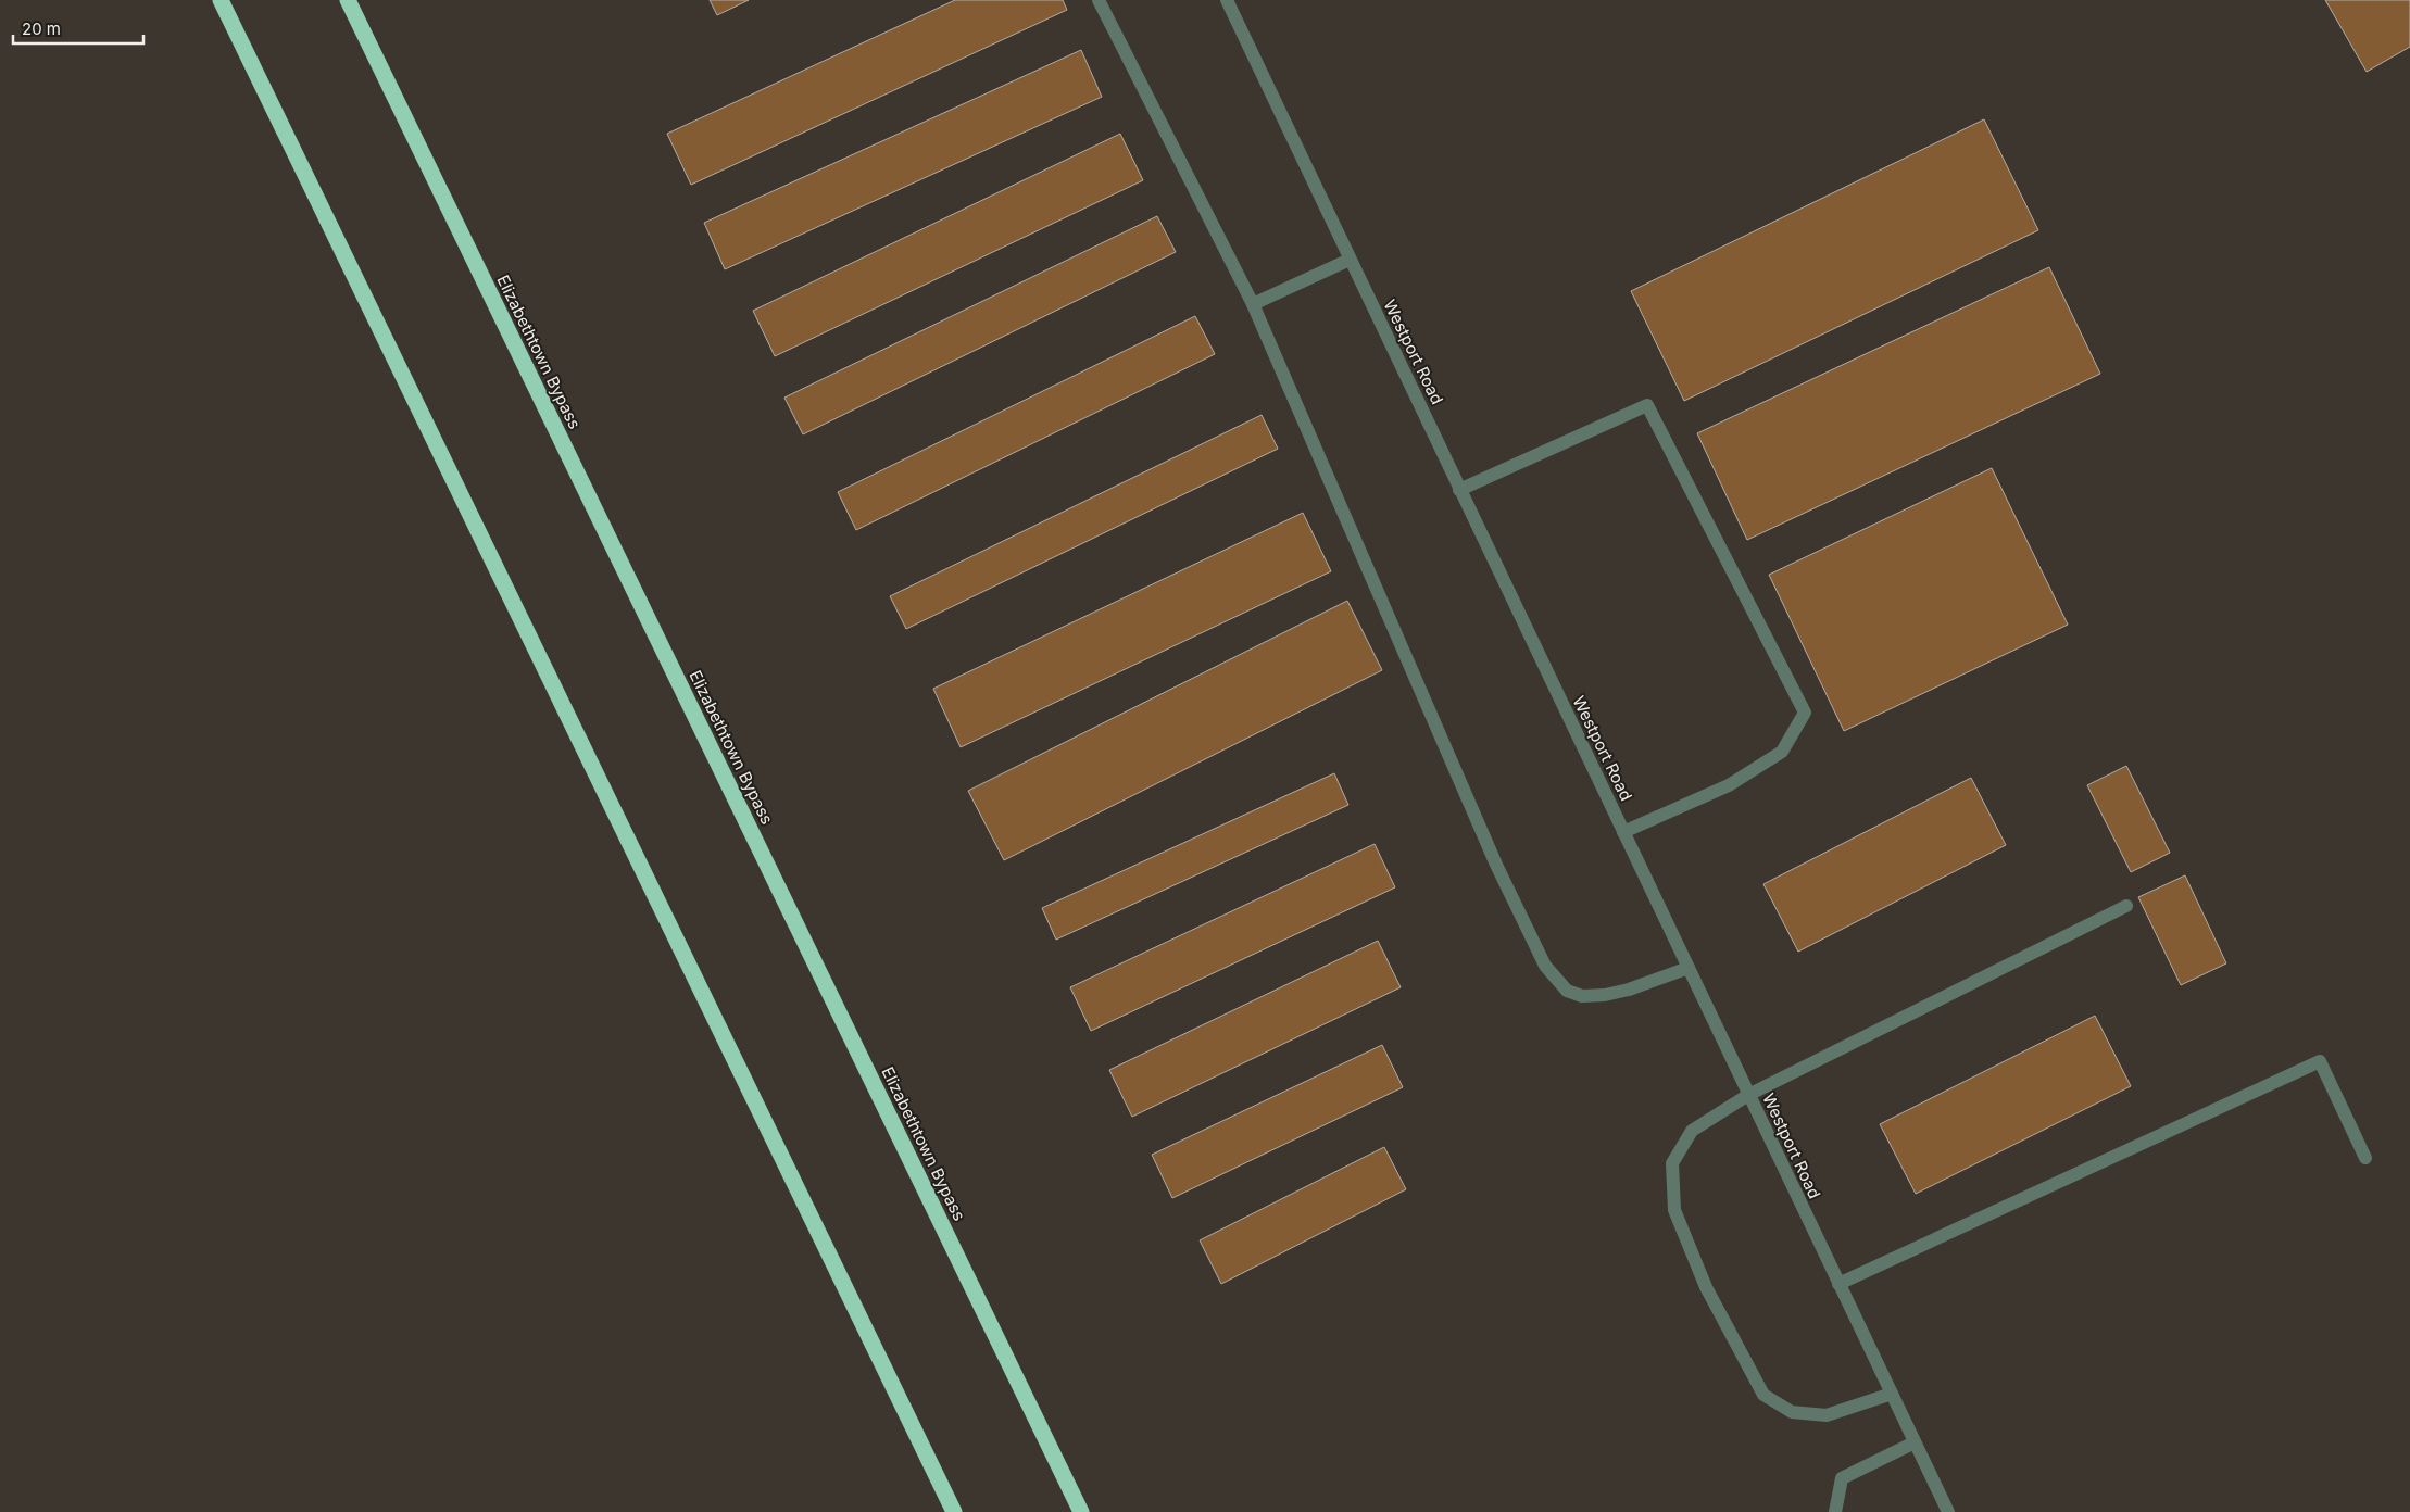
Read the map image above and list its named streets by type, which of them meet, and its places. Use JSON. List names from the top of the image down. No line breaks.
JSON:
{"streets":{"highway":["Elizabethtown Bypass"],"street":["Westport Road"]},"scale_bar":"20 m"}
